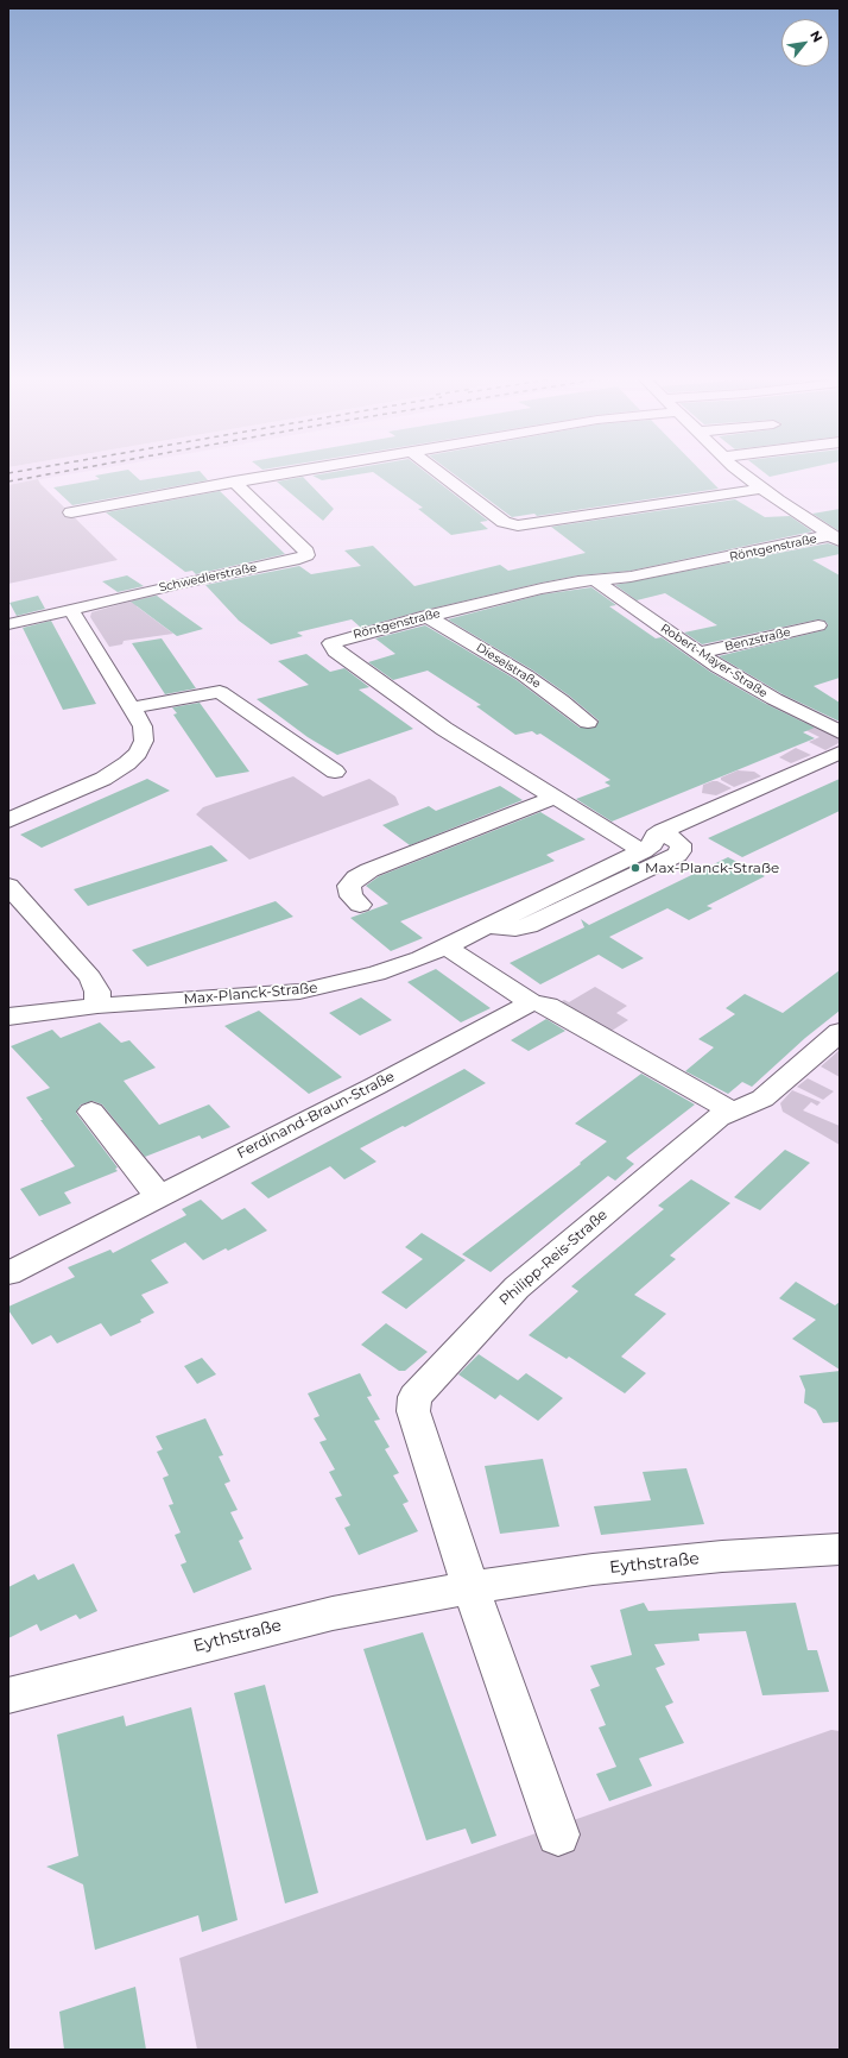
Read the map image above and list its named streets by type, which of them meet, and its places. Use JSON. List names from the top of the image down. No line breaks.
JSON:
{"streets":{"street":["Röntgenstraße","Schwedlerstraße","Benzstraße","Robert-Mayer-Straße","Dieselstraße","Max-Planck-Straße","Ferdinand-Braun-Straße","Philipp-Reis-Straße","Eythstraße"]},"crossings":[["Röntgenstraße","Robert-Mayer-Straße"],["Röntgenstraße","Dieselstraße"],["Röntgenstraße","Max-Planck-Straße"],["Benzstraße","Robert-Mayer-Straße"],["Philipp-Reis-Straße","Eythstraße"]],"places":["Max-Planck-Straße"],"north":"top right"}
